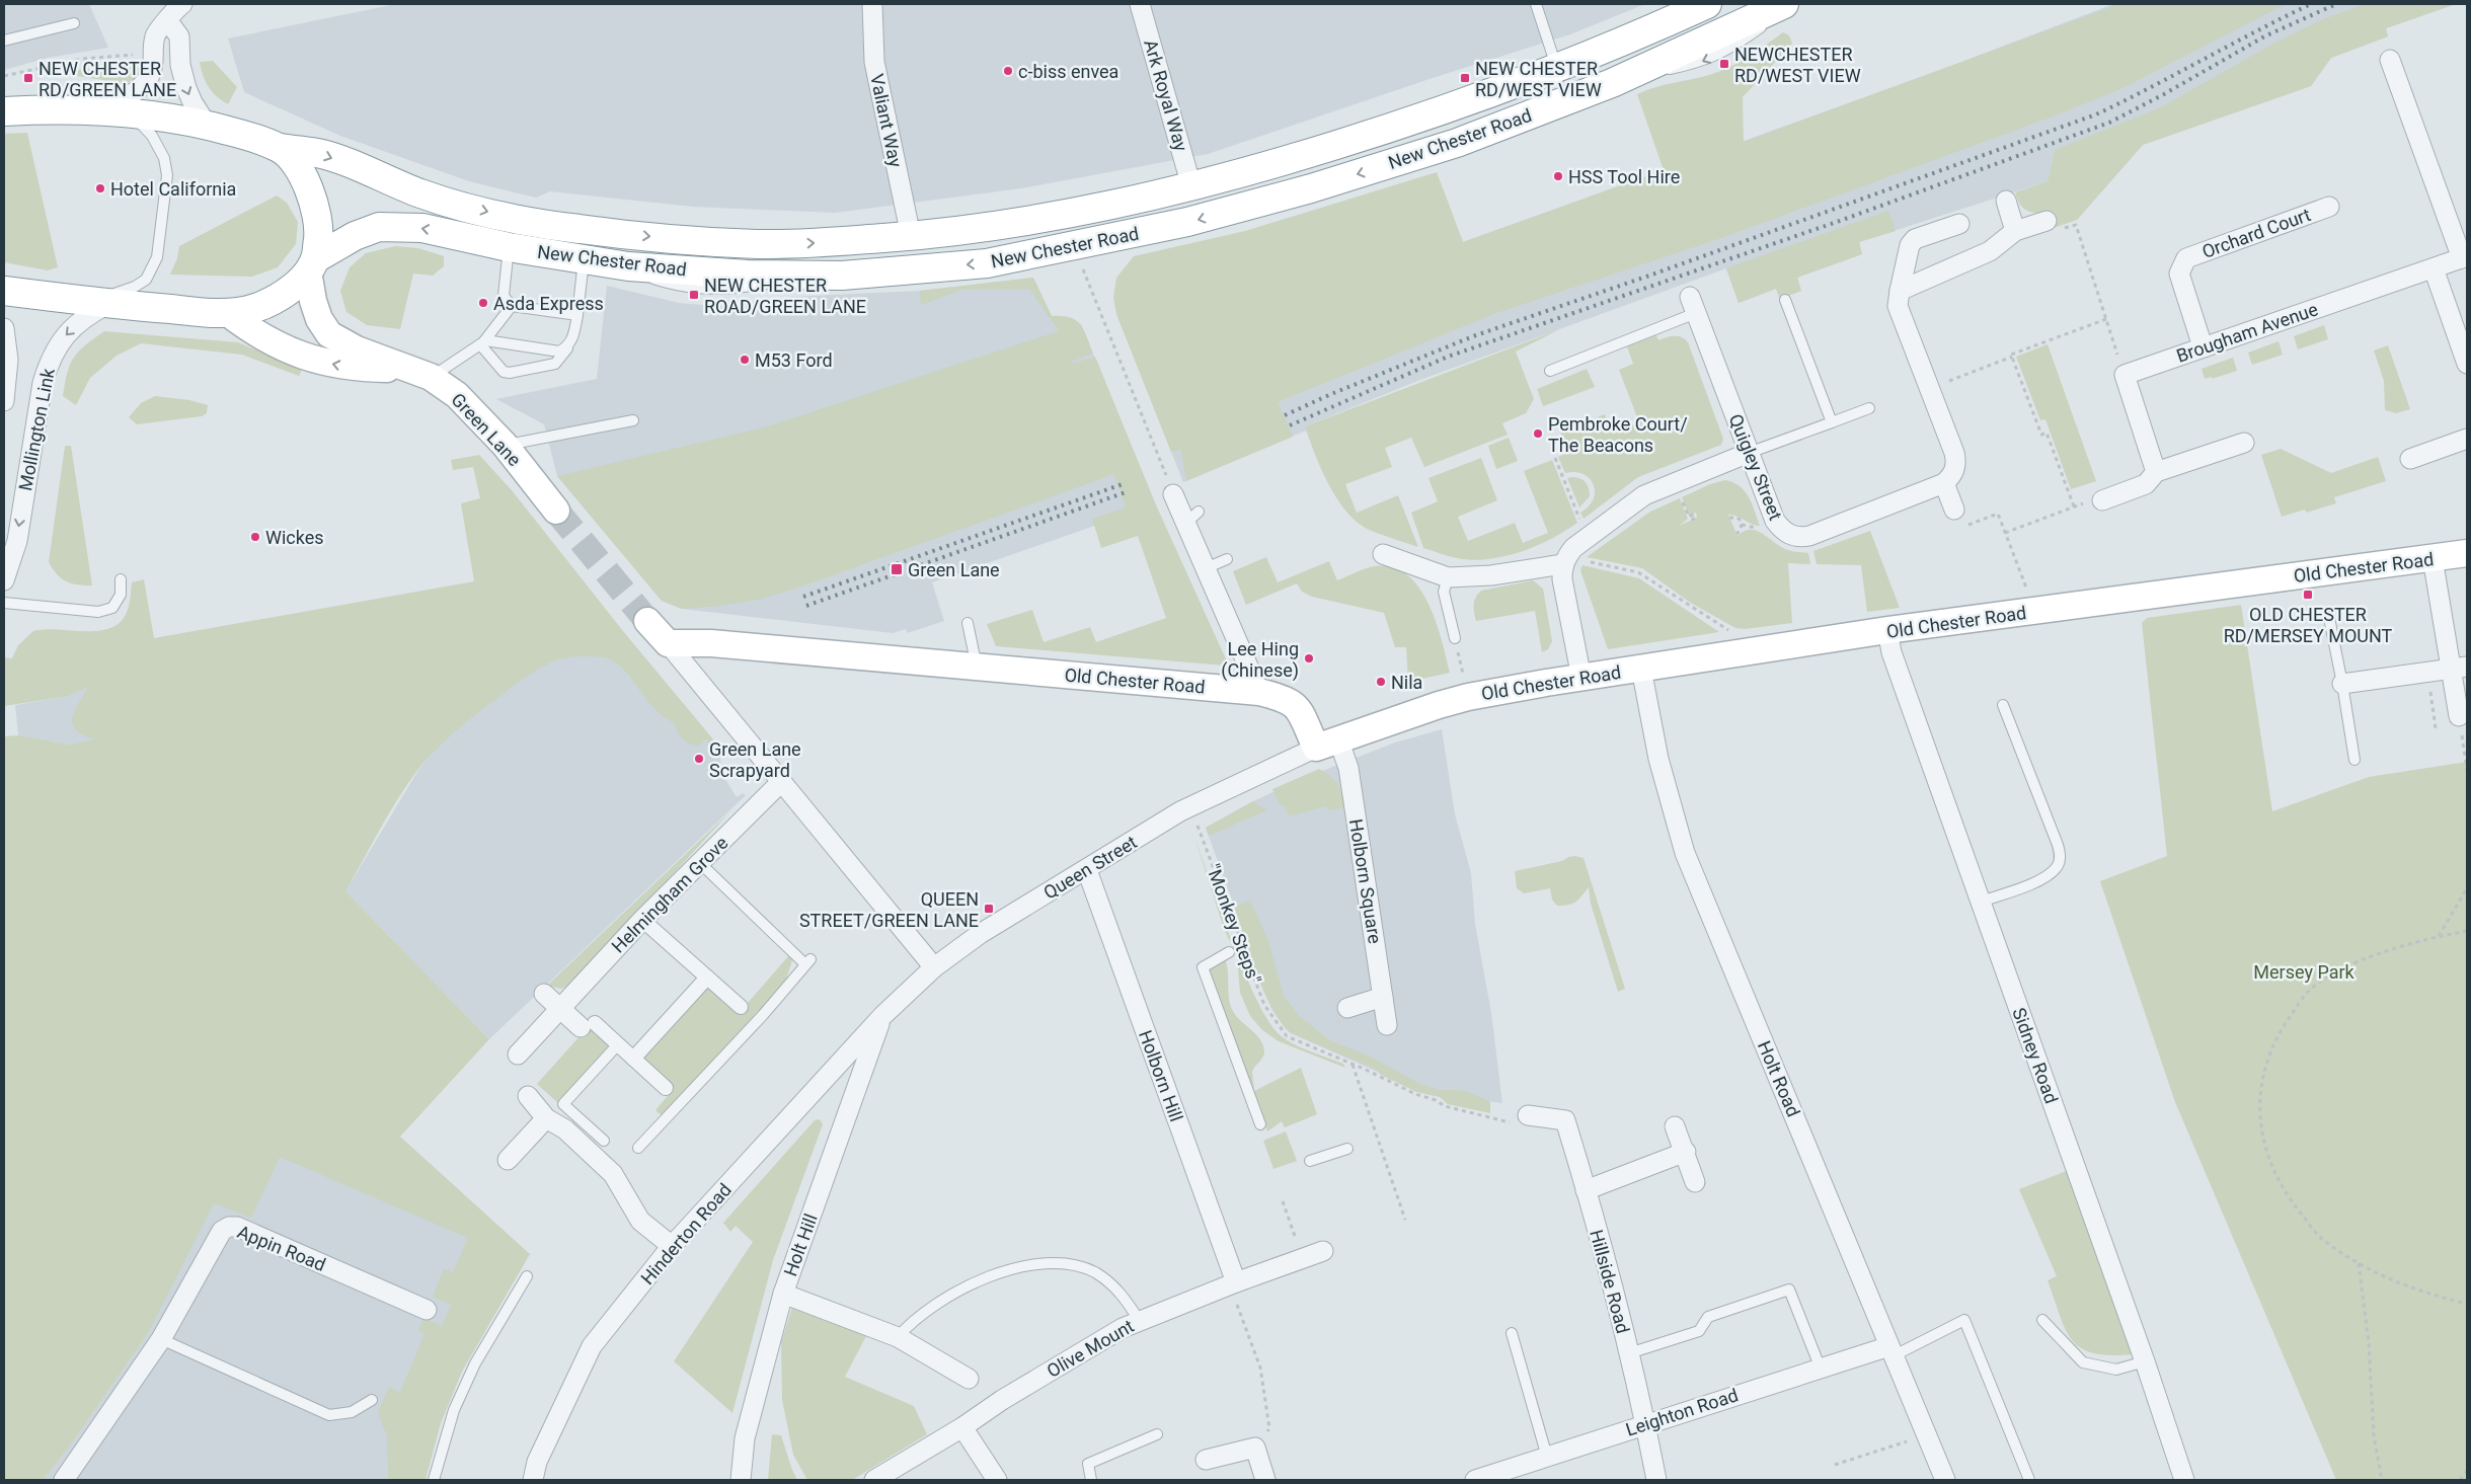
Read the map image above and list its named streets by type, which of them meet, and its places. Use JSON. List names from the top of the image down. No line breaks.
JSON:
{"streets":{"highway":["New Chester Road"],"main road":["Green Lane","Old Chester Road"],"street":["Ark Royal Way","Valiant Way","Orchard Court","Brougham Avenue","Mollington Link","Quigley Street","Queen Street","Holborn Square","Helmingham Grove","Sidney Road","Holborn Hill","Holt Road","Hinderton Road","Holt Hill","Appin Road","Hillside Road","Olive Mount","Leighton Road"],"path":["\"Monkey Steps\""]},"crossings":[["Ark Royal Way","New Chester Road"],["Valiant Way","New Chester Road"],["New Chester Road","Mollington Link"],["New Chester Road","Green Lane"],["Orchard Court","Brougham Avenue"],["Old Chester Road","Queen Street"],["Old Chester Road","Holborn Square"],["Old Chester Road","Sidney Road"],["Old Chester Road","Holt Road"],["Queen Street","Holborn Square"],["Queen Street","\"Monkey Steps\""],["Queen Street","Holborn Hill"],["Queen Street","Hinderton Road"],["Queen Street","Holt Hill"],["Holborn Hill","Olive Mount"],["Holt Road","Leighton Road"],["Hinderton Road","Holt Hill"],["Hillside Road","Leighton Road"]],"one_way":["Mollington Link"],"parks":["Mersey Park"],"places":{"transit":["NEWCHESTER RD/WEST VIEW","NEW CHESTER RD/GREEN LANE","NEW CHESTER RD/WEST VIEW","NEW CHESTER ROAD/GREEN LANE","Green Lane","OLD CHESTER RD/MERSEY MOUNT","QUEEN STREET/GREEN LANE"],"other":["c-biss envea","HSS Tool Hire","Hotel California","Asda Express","M53 Ford","Pembroke Court/ The Beacons","Wickes","Lee Hing (Chinese)","Nila","Green Lane Scrapyard"]}}
